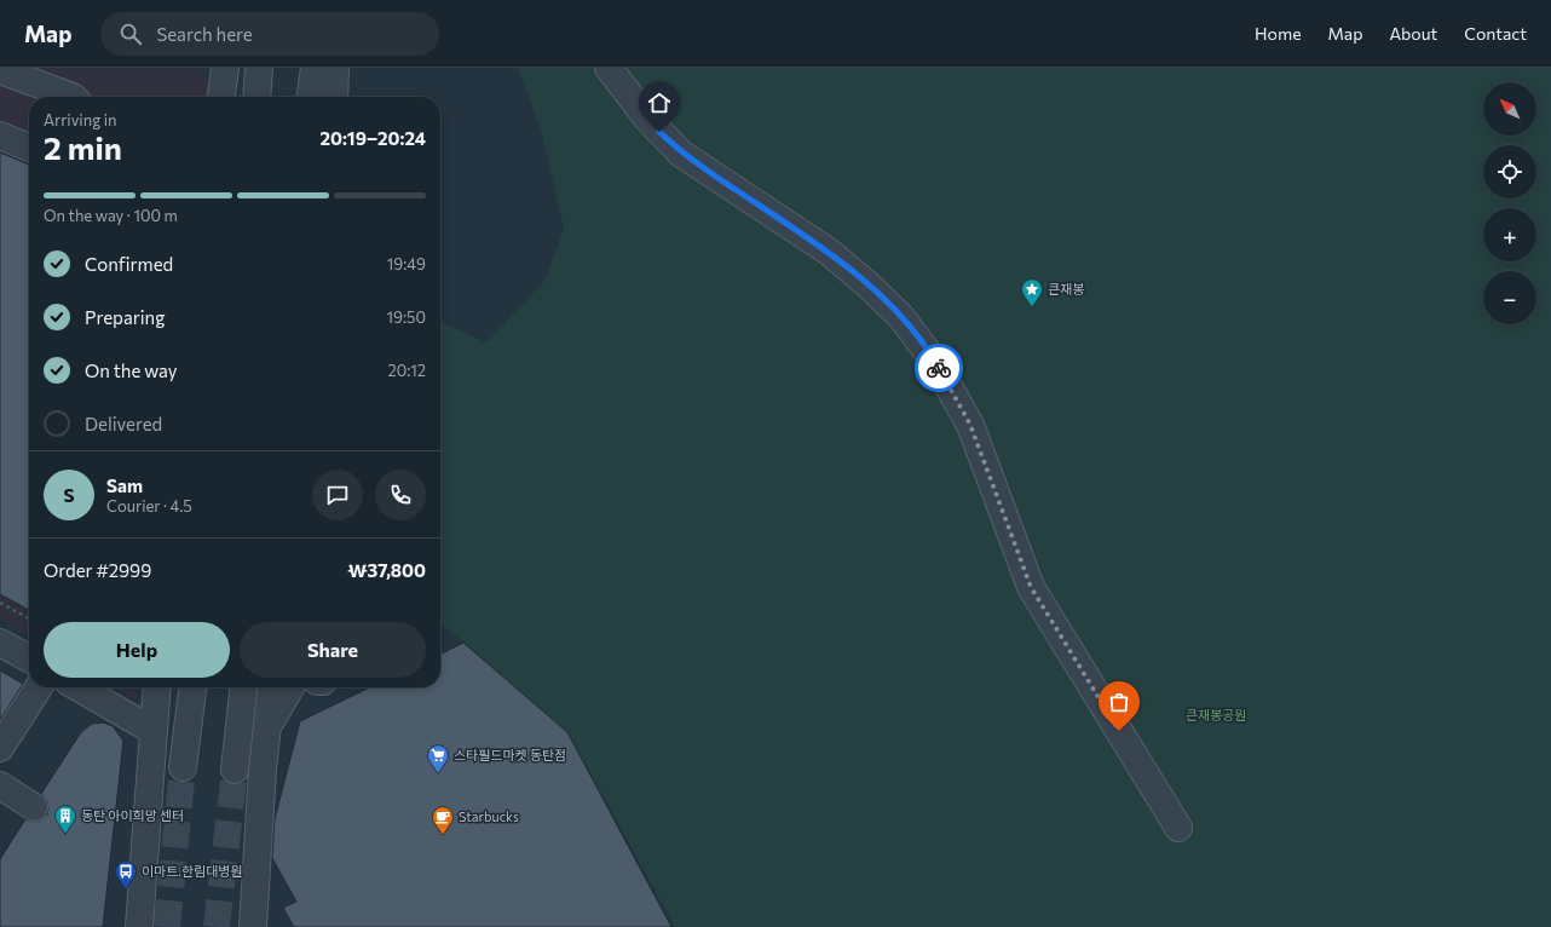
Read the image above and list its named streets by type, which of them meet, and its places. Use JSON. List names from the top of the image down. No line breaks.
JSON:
{"parks":["큰재봉공원"],"places":{"place":["큰재봉"],"supermarket":["스타필드마켓 동탄점"],"building":["동탄 아이희망 센터"],"cafe":["Starbucks"],"bus stop":["이마트.한림대병원"]},"north":"top left","page":{"header":"Map","search":"Search here","nav":["Home","Map","About","Contact"],"map_buttons":["+","−"],"heading":["2 min","Arriving in","20:19–20:24"],"panel":["Sam","Courier · 4.5","Order #2999","₩37,800"],"bar":"On the way · 100 m","list":[["Confirmed","19:49"],["Preparing","19:50"],["On the way","20:12"],"Delivered"],"round":"S","buttons":["Help","Share"]}}
